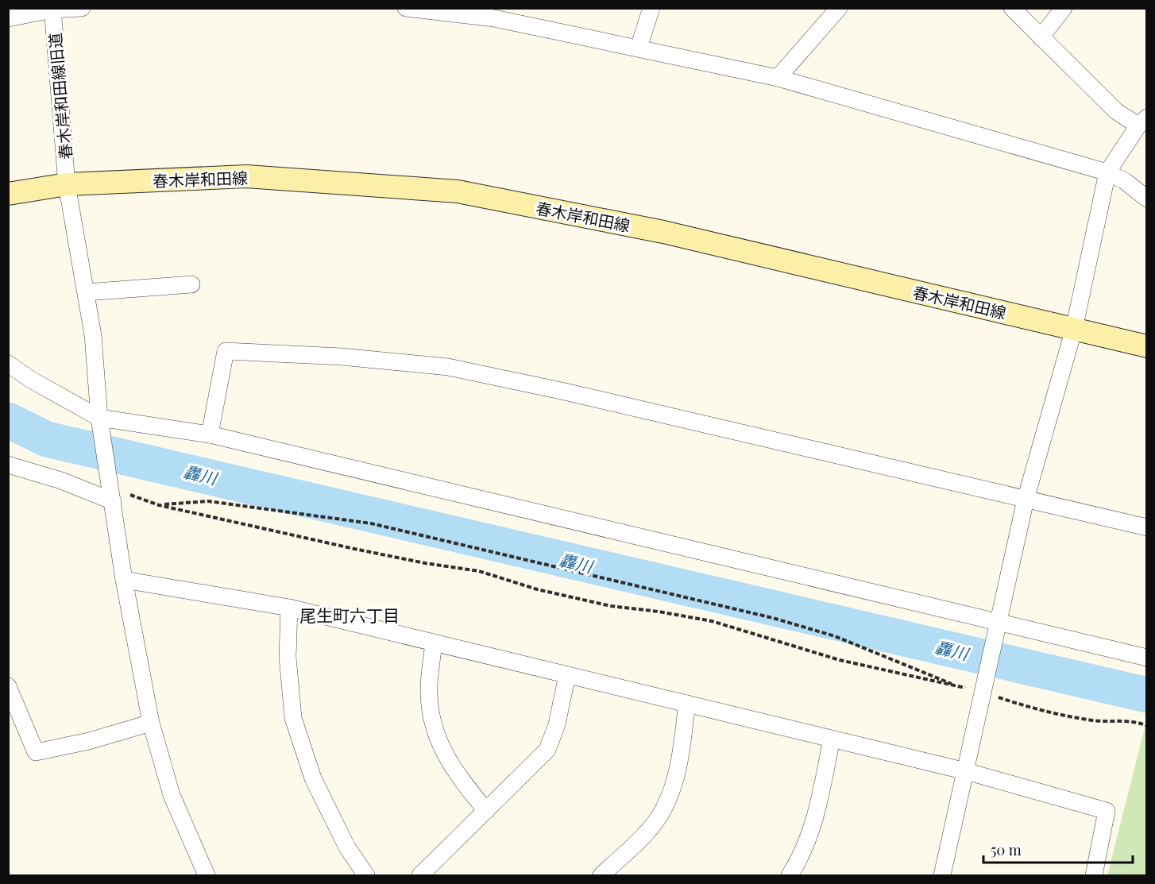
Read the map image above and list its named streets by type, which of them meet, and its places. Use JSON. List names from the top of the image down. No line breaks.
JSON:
{"streets":{"main road":["春木岸和田線"],"street":["春木岸和田線旧道"]},"crossings":[["春木岸和田線旧道","春木岸和田線"]],"districts":["尾生町六丁目"],"water":["轟川"],"scale_bar":"50 m"}
